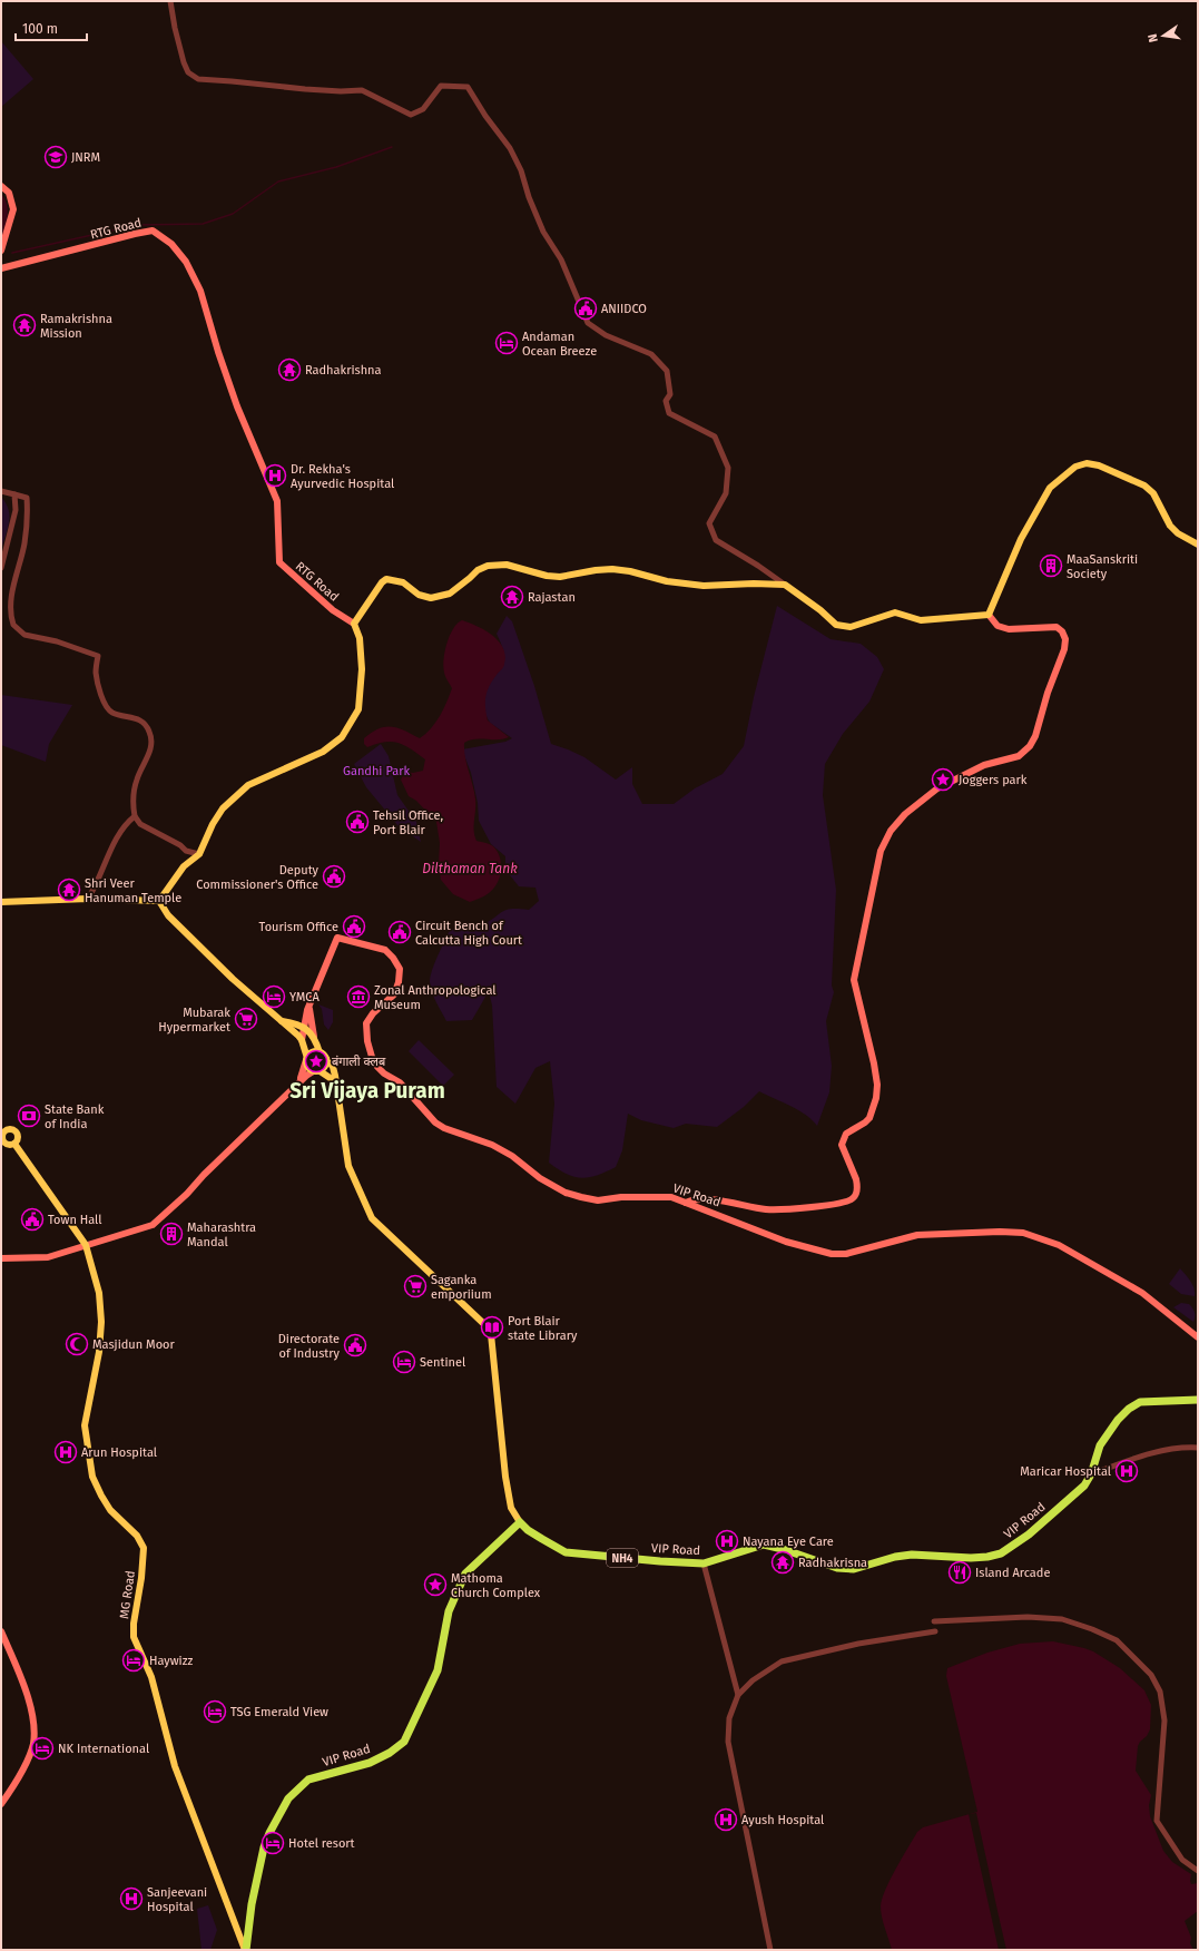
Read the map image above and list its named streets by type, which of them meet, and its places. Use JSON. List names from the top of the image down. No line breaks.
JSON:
{"streets":{"highway":["VIP Road","NH4"],"main road":["RTG Road","MG Road"]},"crossings":[["VIP Road","MG Road"]],"districts":["Sri Vijaya Puram"],"water":["Dilthaman Tank"],"parks":["Gandhi Park"],"places":{"school or university":["JNRM"],"public building":["ANIIDCO","Tehsil Office, Port Blair","Deputy Commissioner's Office","Tourism Office","Circuit Bench of Calcutta High Court","Town Hall","Directorate of Industry"],"temple":["Ramakrishna Mission","Radhakrishna","Rajastan","Shri Veer Hanuman Temple","Radhakrisna"],"hotel":["Andaman Ocean Breeze","YMCA","Sentinel","Haywizz","TSG Emerald View","NK International","Hotel resort"],"hospital":["Dr. Rekha's Ayurvedic Hospital","Arun Hospital","Maricar Hospital","Nayana Eye Care","Ayush Hospital","Sanjeevani Hospital"],"building":["MaaSanskriti Society","Maharashtra Mandal"],"place":["Joggers park","बंगाली क्लब","Mathoma Church Complex"],"museum":["Zonal Anthropological Museum"],"supermarket":["Mubarak Hypermarket","Saganka emporiium"],"bank":["State Bank of India"],"library":["Port Blair state Library"],"mosque":["Masjidun Moor"],"restaurant":["Island Arcade"]},"scale_bar":"100 m","north":"left"}
